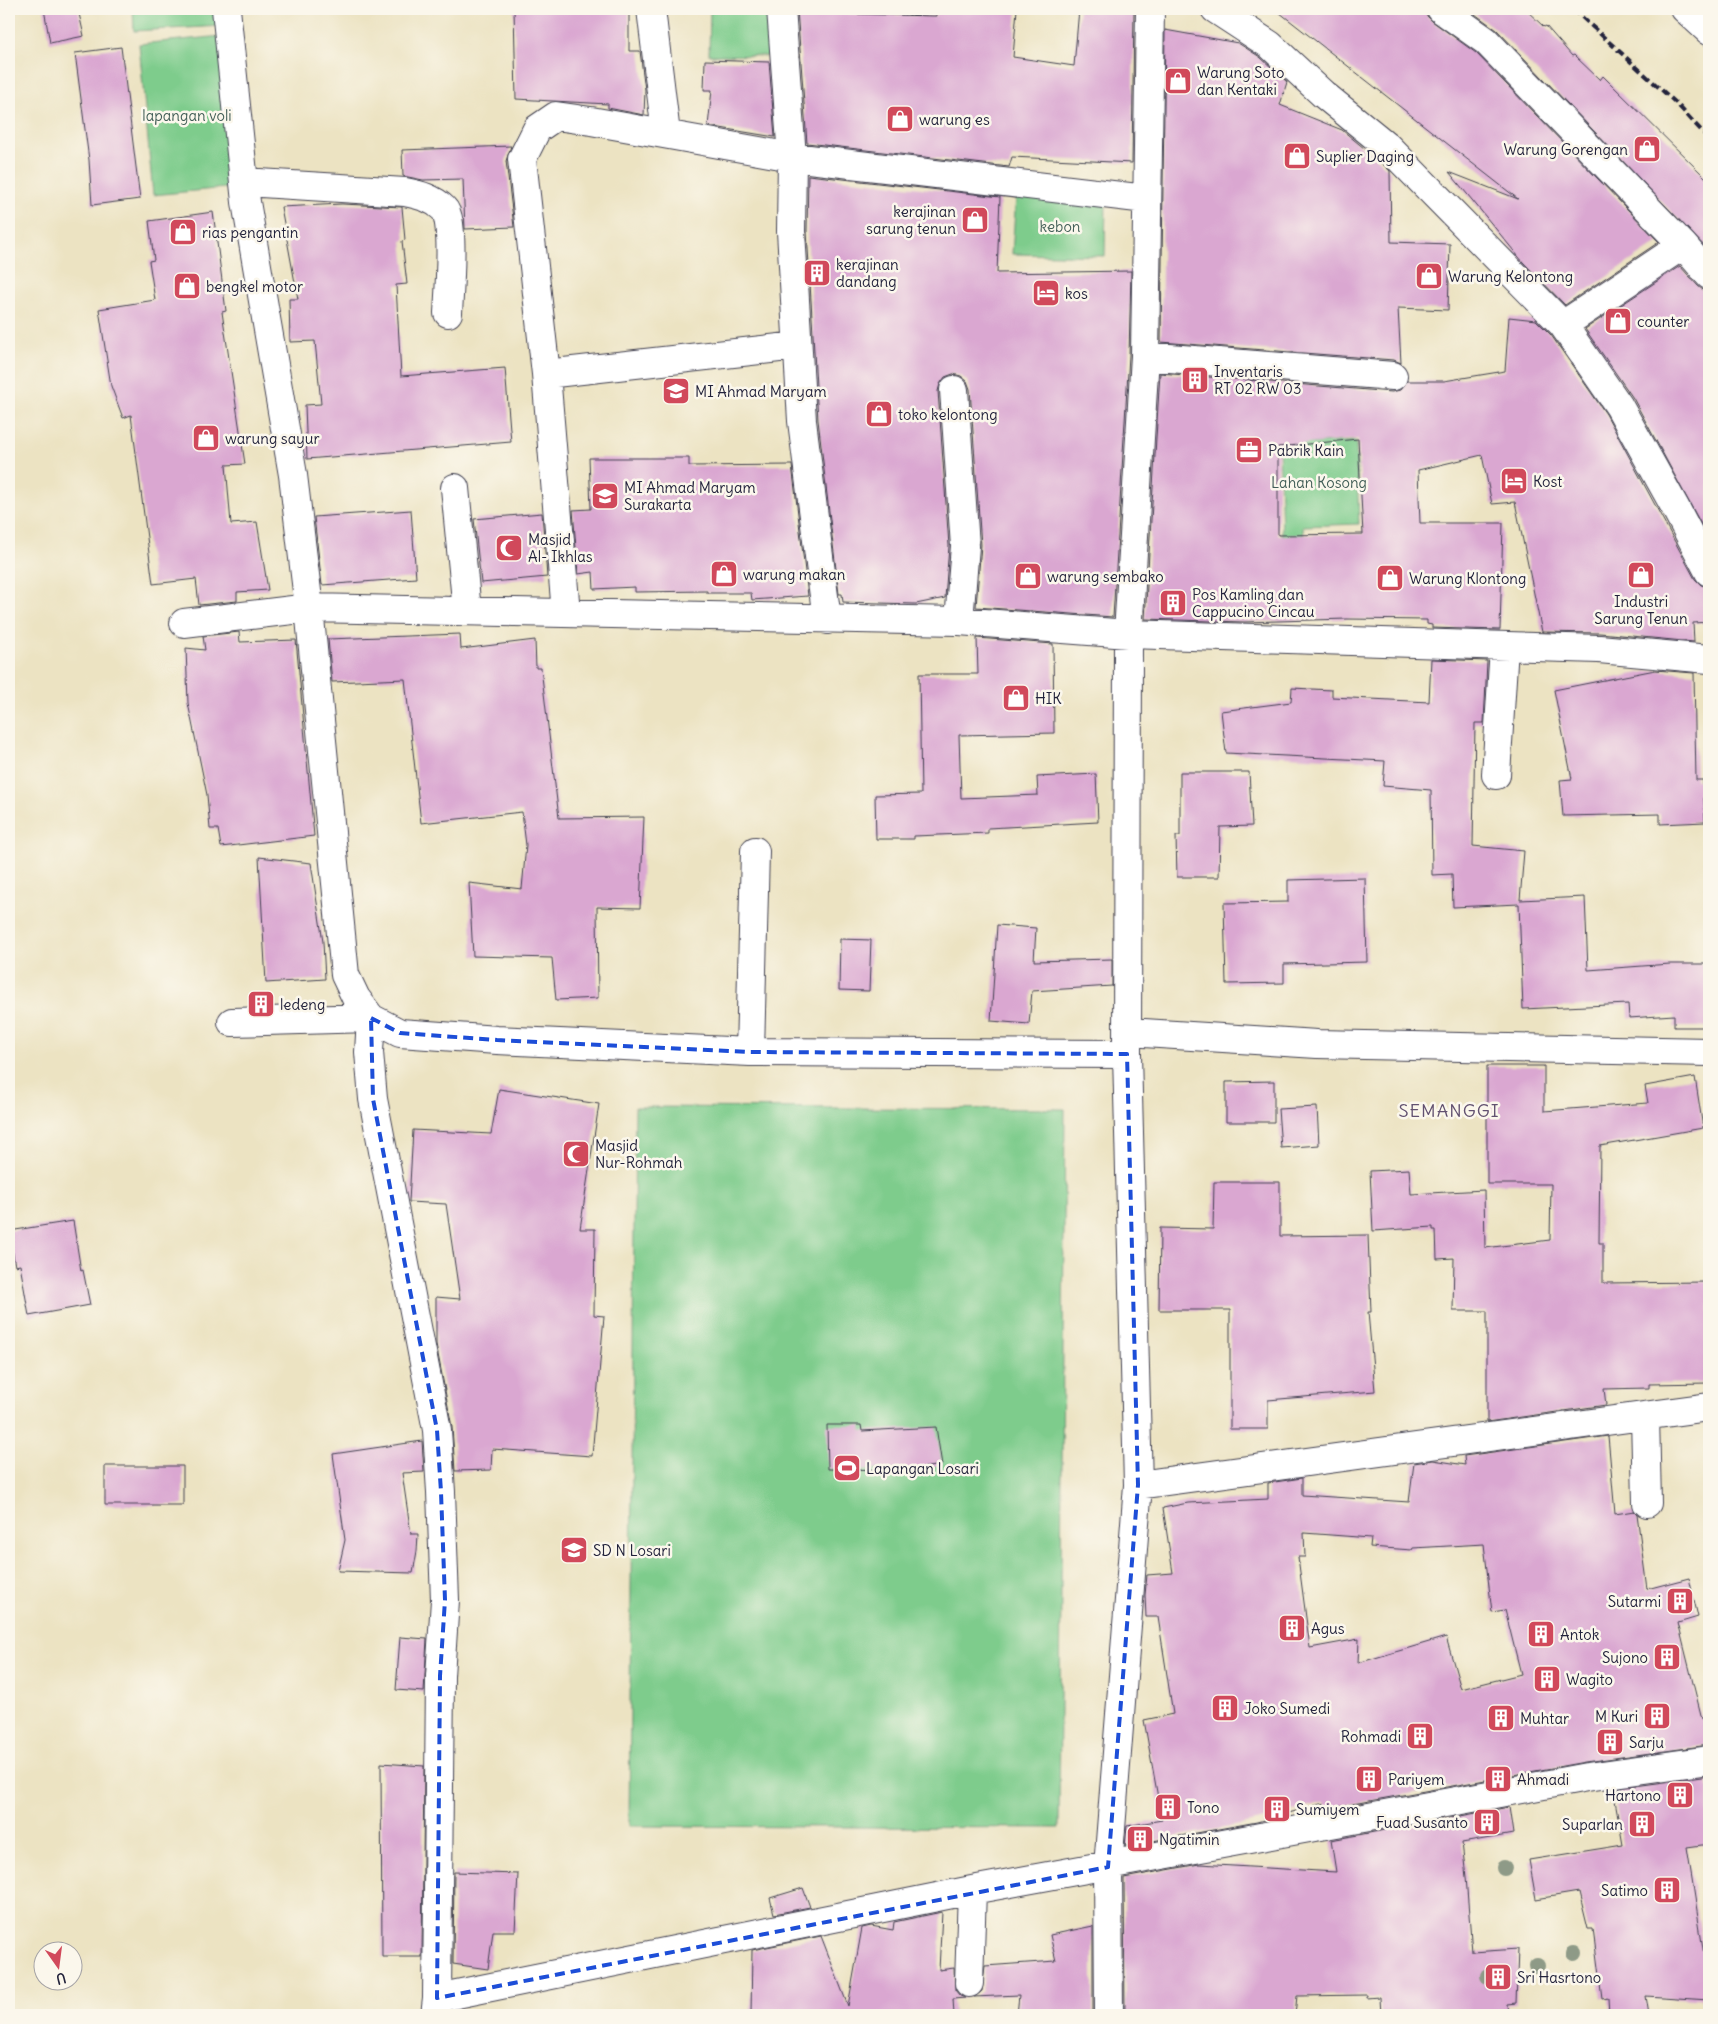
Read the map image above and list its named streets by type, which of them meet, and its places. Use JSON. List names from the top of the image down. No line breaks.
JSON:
{"districts":["SEMANGGI"],"parks":["lapangan voli","kebon","Lahan Kosong"],"places":{"shop":["Warung Soto dan Kentaki","warung es","Warung Gorengan","Suplier Daging","kerajinan sarung tenun","rias pengantin","Warung Kelontong","bengkel motor","counter","toko kelontong","warung sayur","warung makan","Industri Sarung Tenun","warung sembako","Warung Klontong","HIK"],"building":["kerajinan dandang","Inventaris RT 02 RW 03","Pos Kamling dan Cappucino Cincau","ledeng","Sutarmi","Agus","Antok","Sujono","Wagito","Joko Sumedi","M Kuri","Muhtar","Rohmadi","Sarju","Pariyem","Ahmadi","Hartono","Tono","Sumiyem","Fuad Susanto","Suparlan","Ngatimin","Satimo","Sri Hasrtono"],"hotel":["kos","Kost"],"school or university":["MI Ahmad Maryam","MI Ahmad Maryam Surakarta","SD N Losari"],"office":["Pabrik Kain"],"mosque":["Masjid Al- Ikhlas","Masjid Nur-Rohmah"],"sports":["Lapangan Losari"]},"north":"bottom"}
